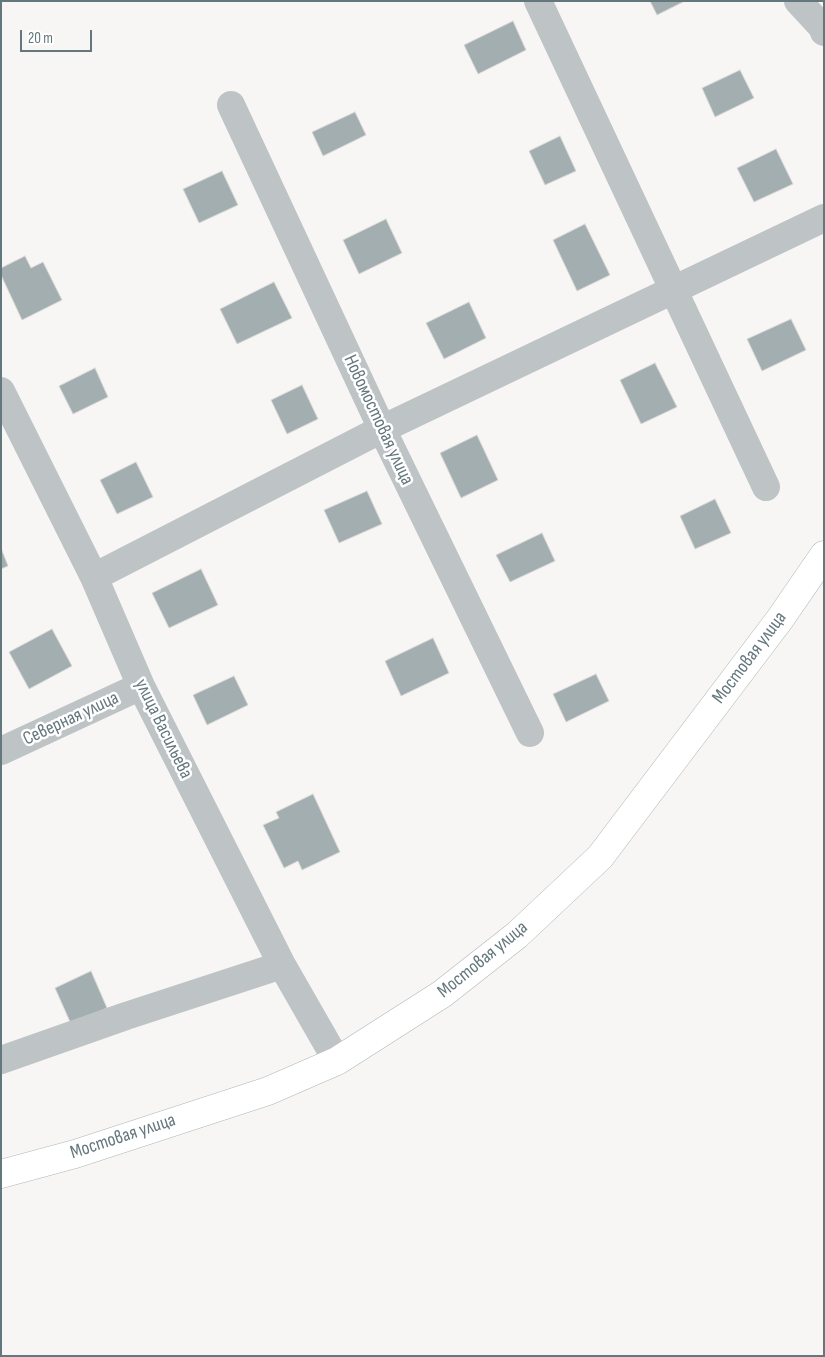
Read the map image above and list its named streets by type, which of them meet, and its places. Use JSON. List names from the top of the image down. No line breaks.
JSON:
{"streets":{"main road":["Мостовая улица"],"street":["Новомостовая улица","Северная улица","улица Васильева"]},"crossings":[["Мостовая улица","улица Васильева"],["Северная улица","улица Васильева"]],"scale_bar":"20 m"}
